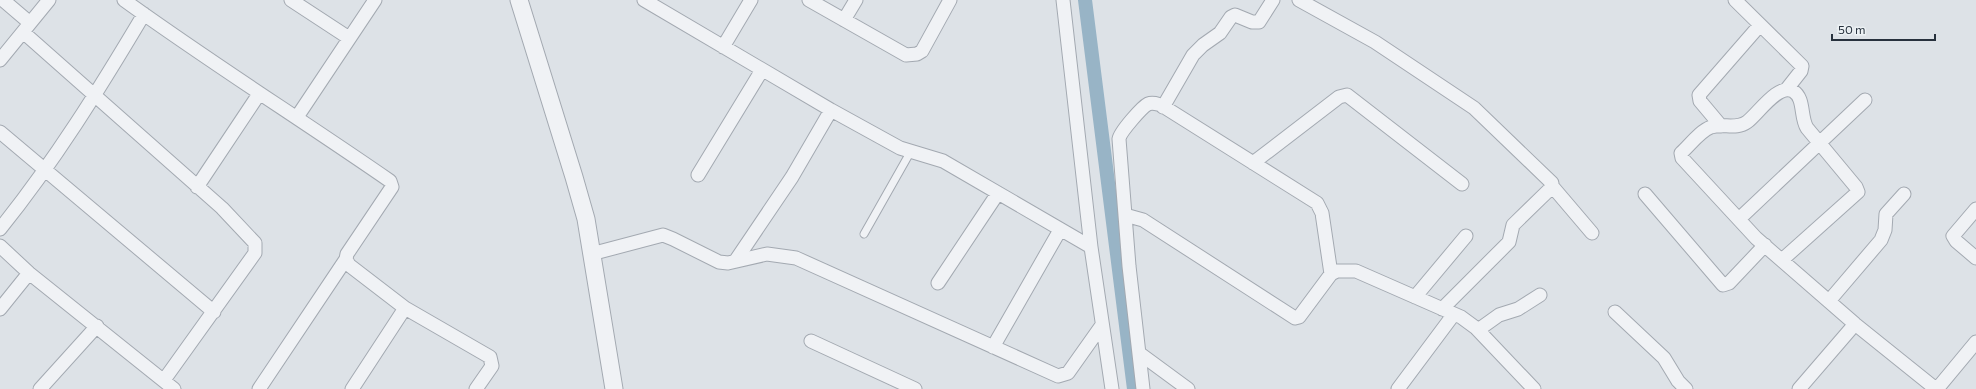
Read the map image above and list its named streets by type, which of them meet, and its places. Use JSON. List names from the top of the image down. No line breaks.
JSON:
{"scale_bar":"50 m"}
